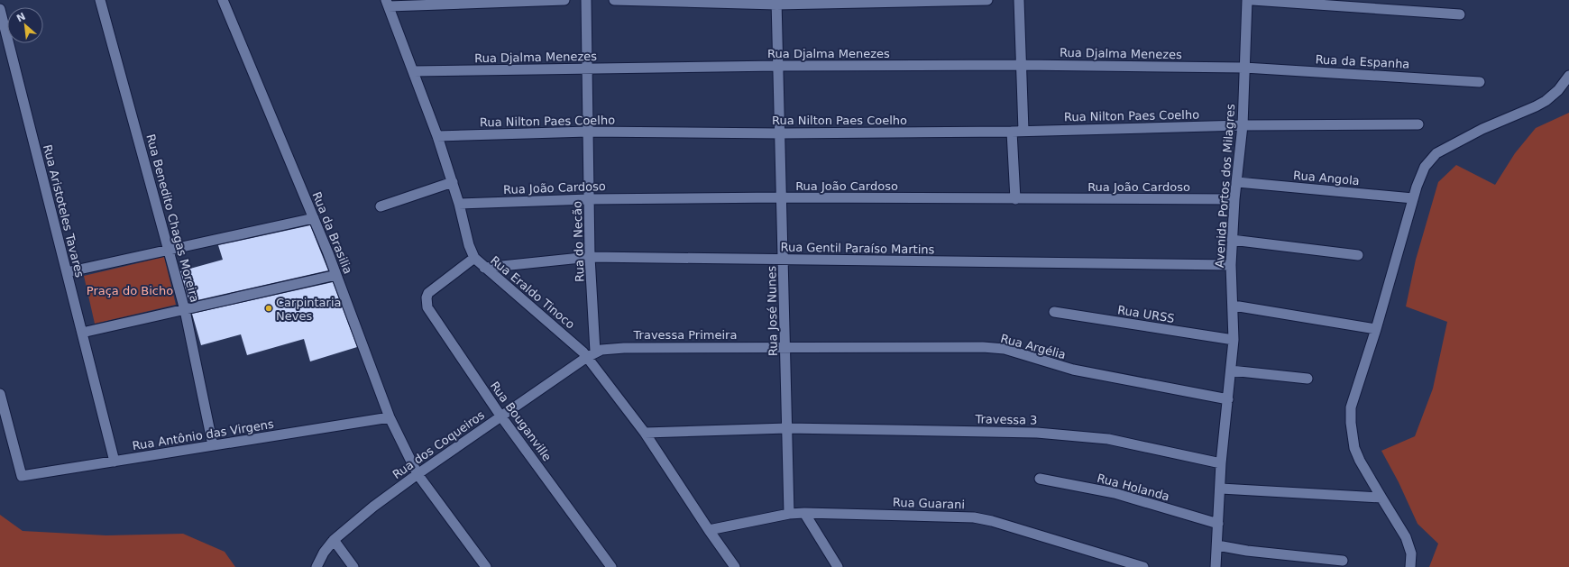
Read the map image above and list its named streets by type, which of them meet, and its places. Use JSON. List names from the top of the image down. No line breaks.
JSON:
{"streets":{"street":["Rua Djalma Menezes","Rua da Espanha","Rua Nilton Paes Coelho","Rua Angola","Rua João Cardoso","Avenida Portos dos Milagres","Rua Aristoteles Tavares","Rua Benedito Chagas Moreira","Rua da Brasilia","Rua do Necão","Rua Gentil Paraíso Martins","Rua Eraldo Tinoco","Rua José Nunes","Rua URSS","Travessa Primeira","Rua Argélia","Travessa 3","Rua Bouganville","Rua Antônio das Virgens","Rua dos Coqueiros","Rua Holanda","Rua Guarani"]},"crossings":[["Rua Djalma Menezes","Rua da Espanha"],["Rua Djalma Menezes","Avenida Portos dos Milagres"],["Rua Djalma Menezes","Rua do Necão"],["Rua Djalma Menezes","Rua Eraldo Tinoco"],["Rua Djalma Menezes","Rua José Nunes"],["Rua da Espanha","Avenida Portos dos Milagres"],["Rua Nilton Paes Coelho","Avenida Portos dos Milagres"],["Rua Nilton Paes Coelho","Rua do Necão"],["Rua Nilton Paes Coelho","Rua Eraldo Tinoco"],["Rua Nilton Paes Coelho","Rua José Nunes"],["Rua Angola","Avenida Portos dos Milagres"],["Rua João Cardoso","Avenida Portos dos Milagres"],["Rua João Cardoso","Rua do Necão"],["Rua João Cardoso","Rua Eraldo Tinoco"],["Rua João Cardoso","Rua José Nunes"],["Avenida Portos dos Milagres","Rua Gentil Paraíso Martins"],["Avenida Portos dos Milagres","Rua URSS"],["Avenida Portos dos Milagres","Rua Argélia"],["Avenida Portos dos Milagres","Travessa 3"],["Avenida Portos dos Milagres","Rua Holanda"],["Rua Aristoteles Tavares","Rua Antônio das Virgens"],["Rua Benedito Chagas Moreira","Rua Antônio das Virgens"],["Rua da Brasilia","Rua Antônio das Virgens"],["Rua da Brasilia","Rua dos Coqueiros"],["Rua do Necão","Rua Gentil Paraíso Martins"],["Rua do Necão","Rua Eraldo Tinoco"],["Rua do Necão","Travessa Primeira"],["Rua do Necão","Rua dos Coqueiros"],["Rua Gentil Paraíso Martins","Rua Eraldo Tinoco"],["Rua Gentil Paraíso Martins","Rua José Nunes"],["Rua Eraldo Tinoco","Travessa Primeira"],["Rua Eraldo Tinoco","Travessa 3"],["Rua Eraldo Tinoco","Rua Bouganville"],["Rua Eraldo Tinoco","Rua dos Coqueiros"],["Rua Eraldo Tinoco","Rua Guarani"],["Rua José Nunes","Travessa Primeira"],["Rua José Nunes","Rua Argélia"],["Rua José Nunes","Travessa 3"],["Rua José Nunes","Rua Guarani"],["Travessa Primeira","Rua Argélia"],["Travessa Primeira","Rua dos Coqueiros"],["Rua Bouganville","Rua dos Coqueiros"]],"parks":["Praça do Bicho"],"places":["Carpintaria Neves"],"north":"top left"}
